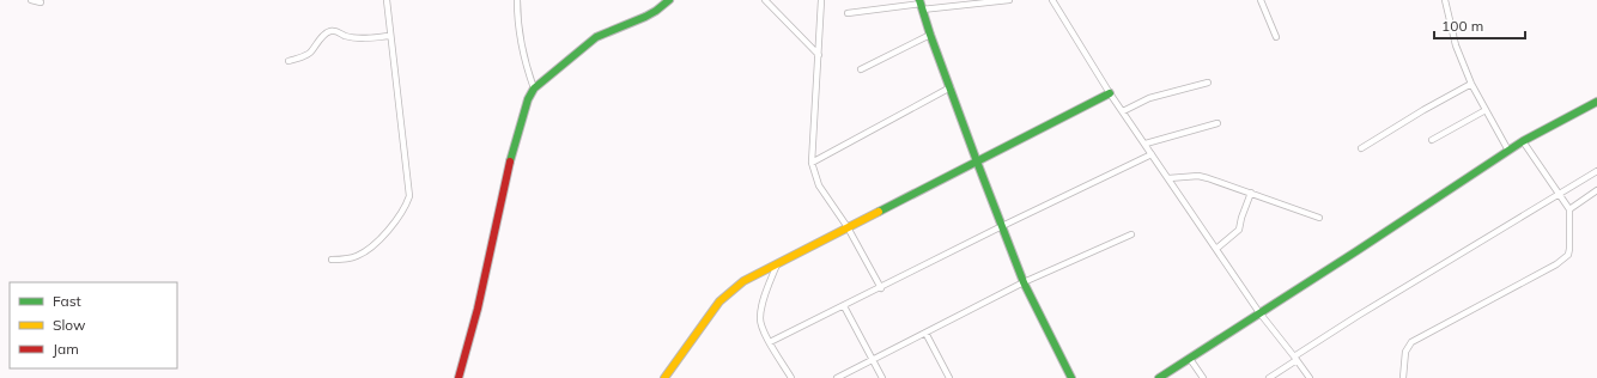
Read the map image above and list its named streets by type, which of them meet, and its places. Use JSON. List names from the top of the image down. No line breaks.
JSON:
{"legend":["Fast","Slow","Jam"],"scale_bar":"100 m"}
